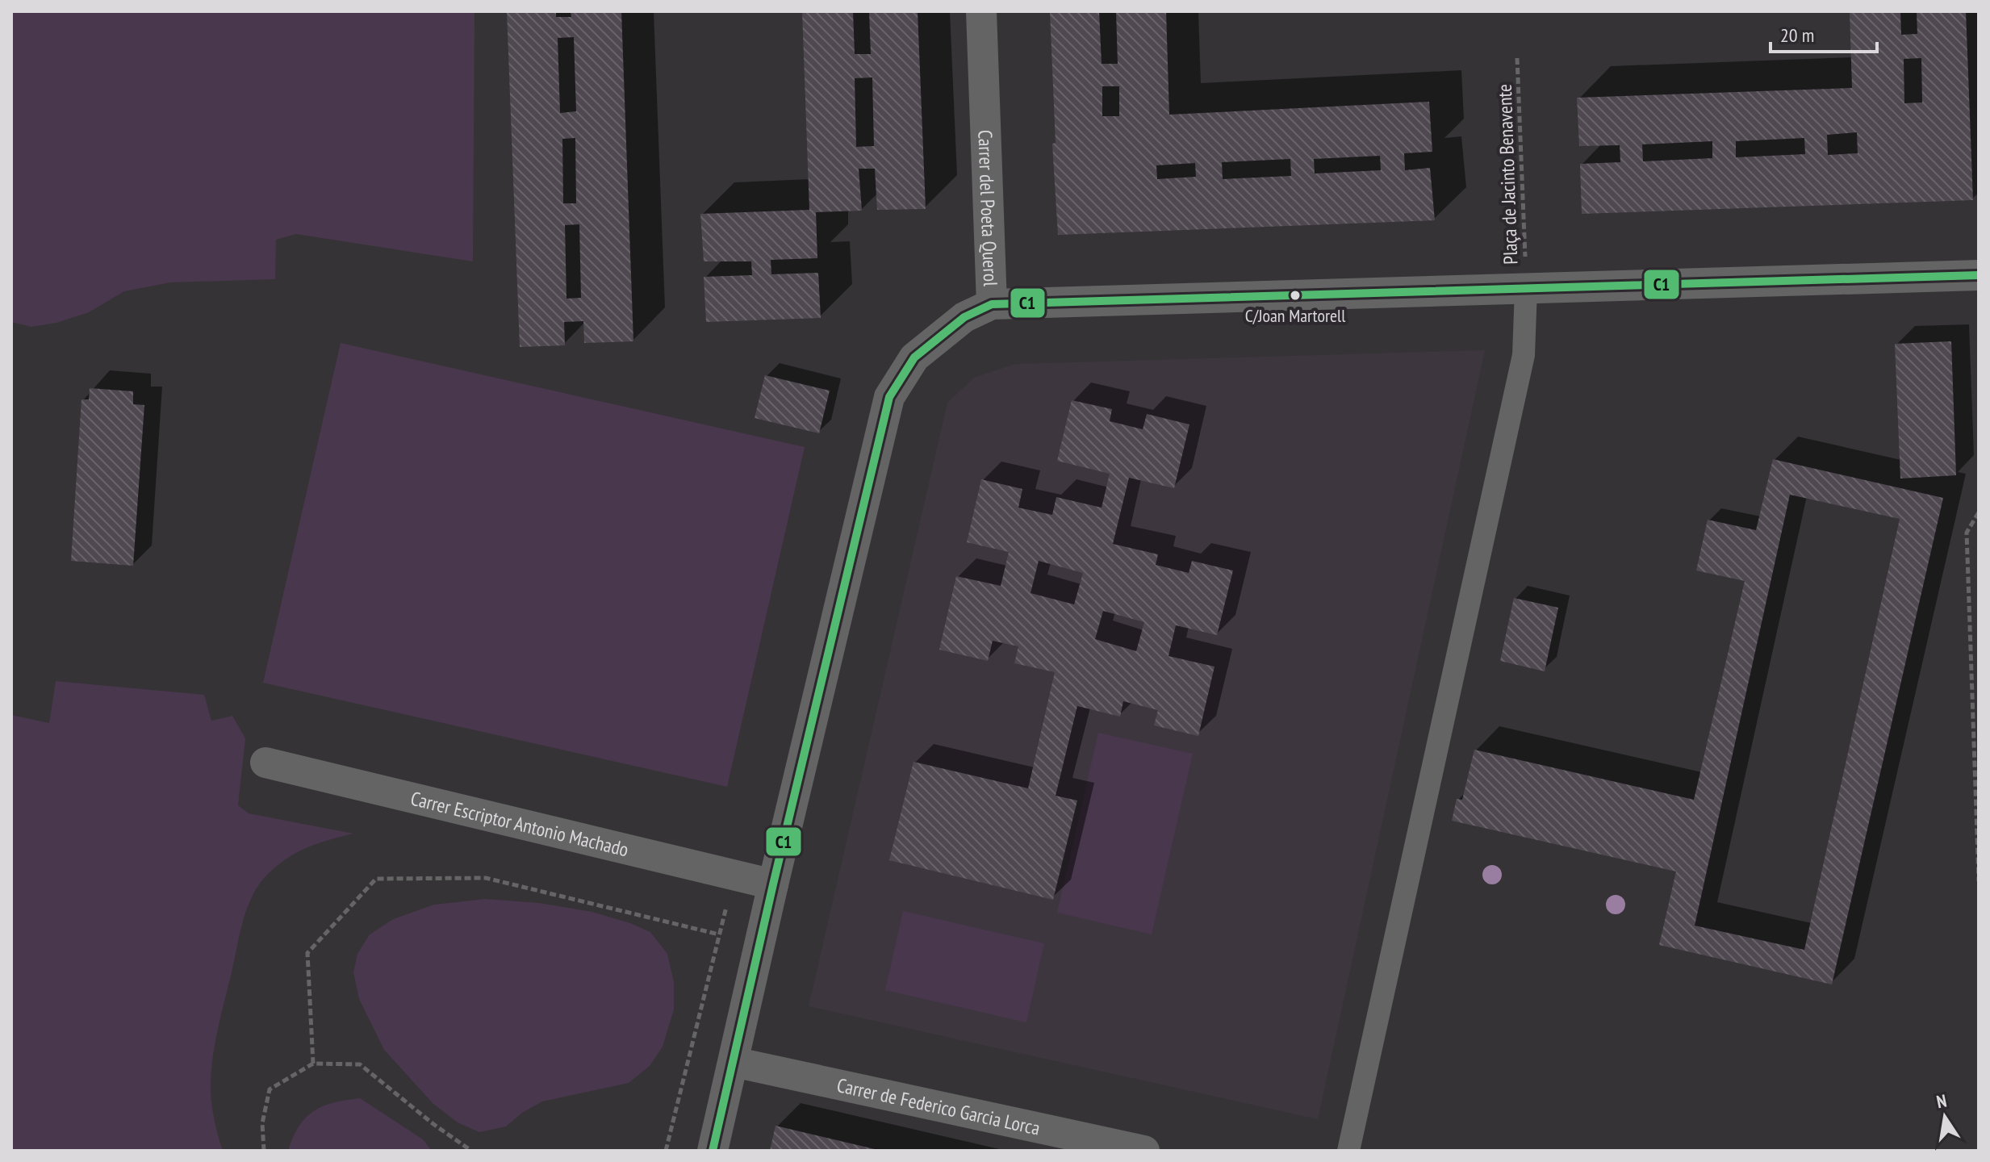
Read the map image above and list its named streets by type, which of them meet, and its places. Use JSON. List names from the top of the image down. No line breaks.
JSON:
{"streets":{"street":["Carrer del Poeta Querol","Carrer Escriptor Antonio Machado","Carrer de Federico Garcia Lorca"],"path":["Plaça de Jacinto Benavente"]},"crossings":[["Carrer del Poeta Querol","Carrer Escriptor Antonio Machado"],["Carrer del Poeta Querol","Carrer de Federico Garcia Lorca"]],"places":["C/Joan Martorell"],"lines":["transit line C1"],"scale_bar":"20 m","north":"top"}
